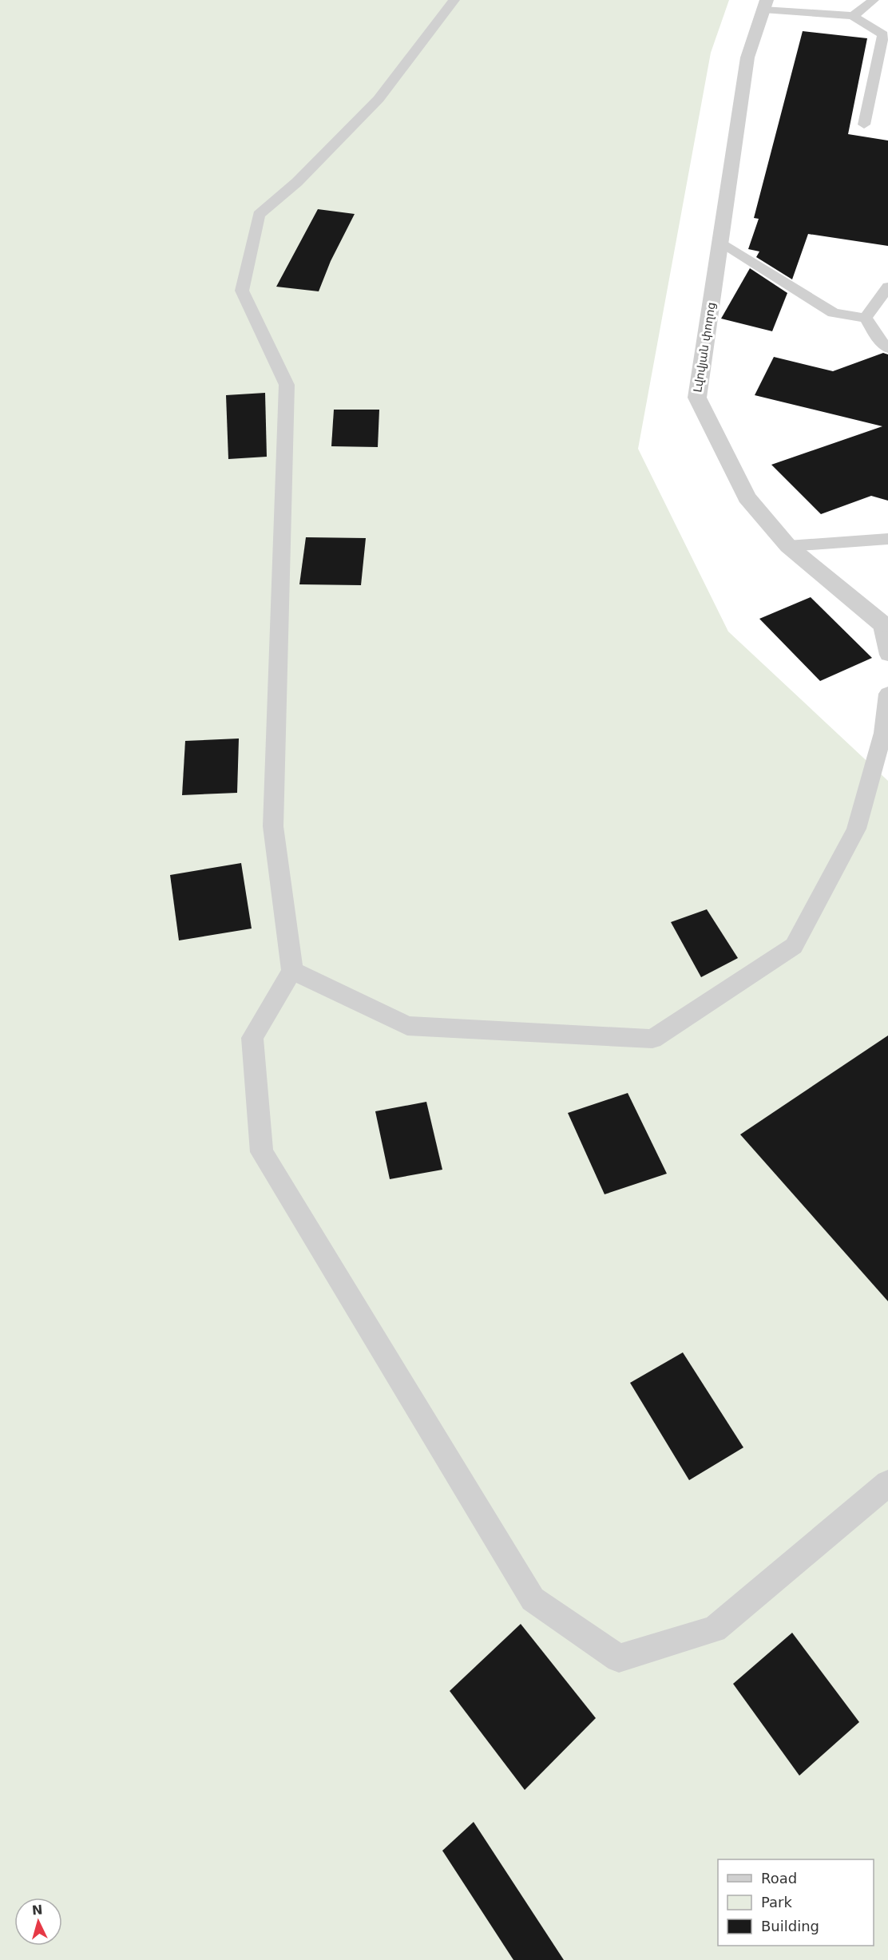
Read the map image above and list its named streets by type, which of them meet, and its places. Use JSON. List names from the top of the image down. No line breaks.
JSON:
{"streets":{"street":["Լվովյան փողոց"]},"legend":["Road","Park","Building"],"north":"top"}
